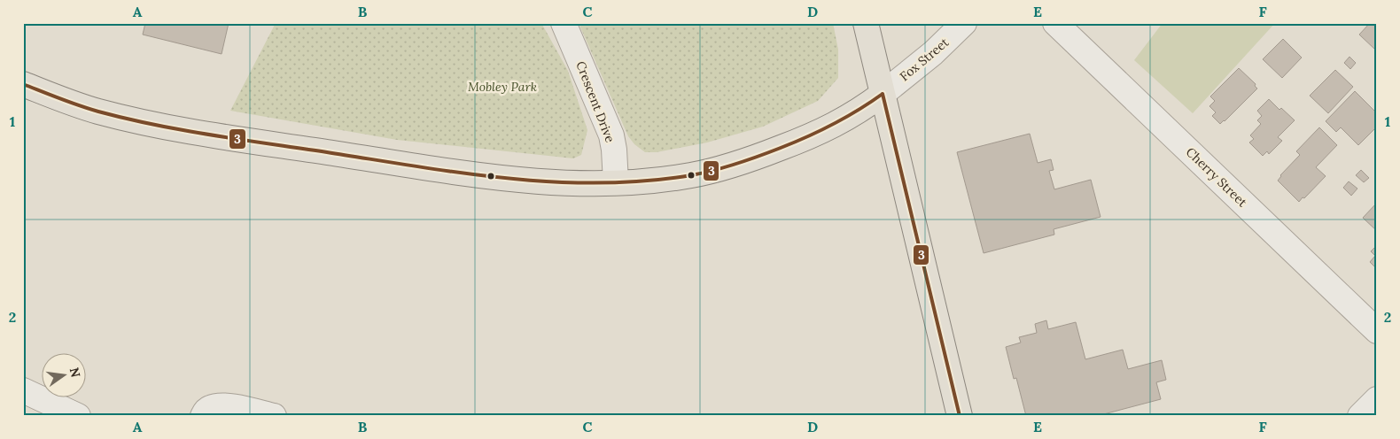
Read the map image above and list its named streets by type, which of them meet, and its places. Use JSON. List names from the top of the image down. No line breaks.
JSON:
{"streets":{"street":["Fox Street","Crescent Drive","Cherry Street"]},"parks":["Mobley Park"],"lines":["transit line 3"],"north":"right","grid":{"columns":["A","B","C","D","E","F"],"rows":["1","2"]}}
